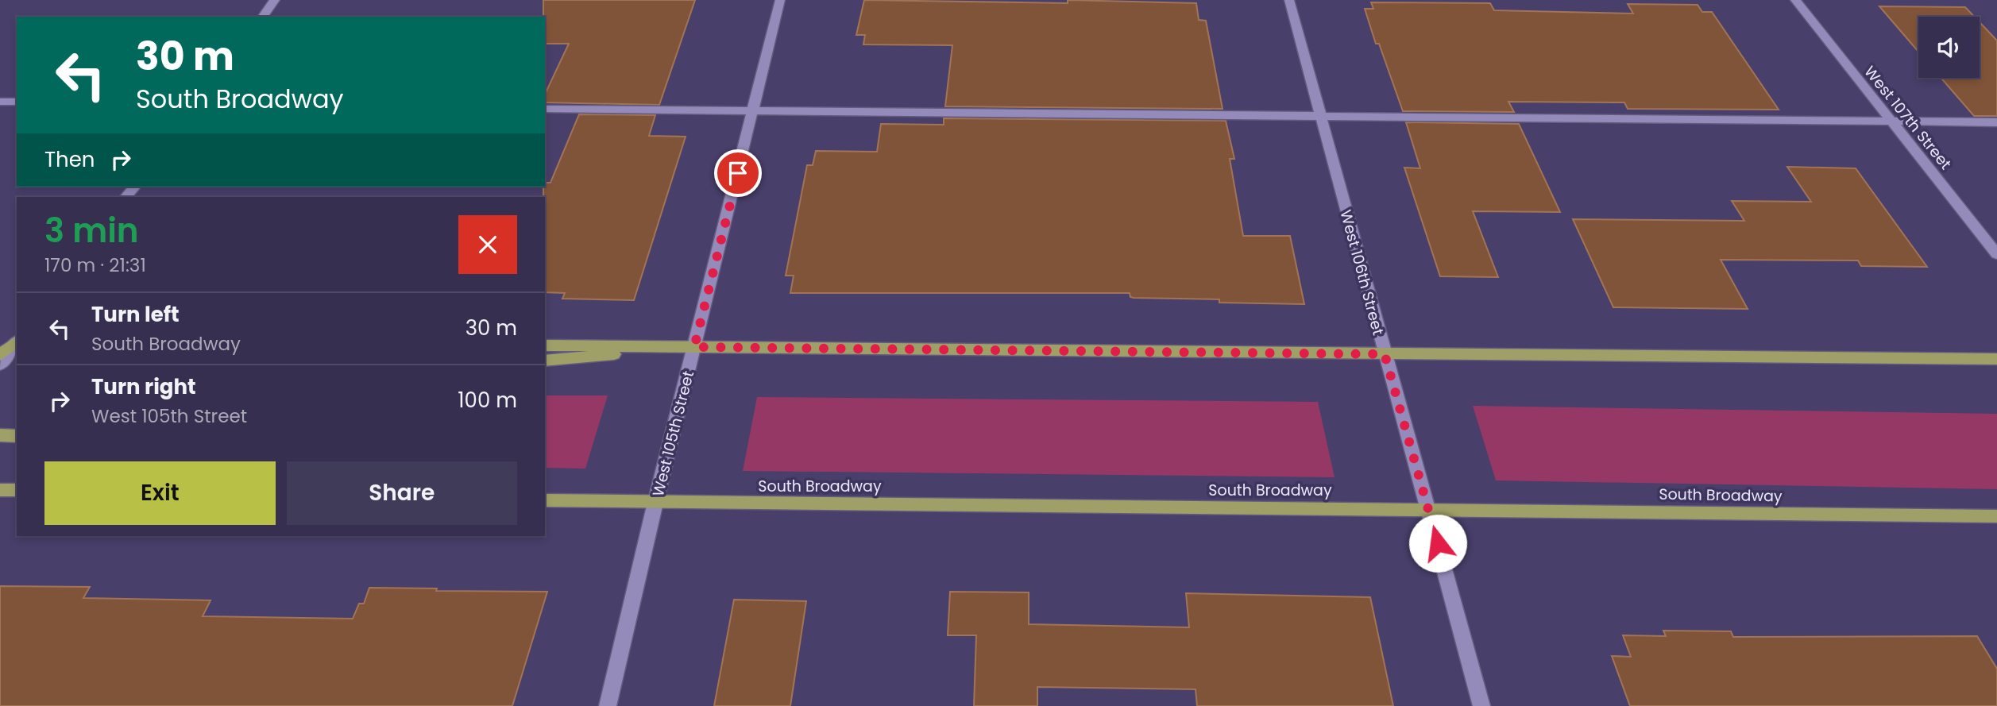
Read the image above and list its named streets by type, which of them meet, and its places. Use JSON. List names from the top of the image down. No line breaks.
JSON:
{"streets":{"main road":["South Broadway"],"street":["West 107th Street","West 106th Street","West 105th Street"]},"crossings":[["West 106th Street","South Broadway"],["West 105th Street","South Broadway"]],"page":{"turn":["30 m","South Broadway"],"then":"Then","heading":["3 min","170 m · 21:31"],"list":[{"name":"Turn left","note":"South Broadway","value":"30 m"},{"name":"Turn right","note":"West 105th Street","value":"100 m"}],"buttons":["Exit","Share"]}}
